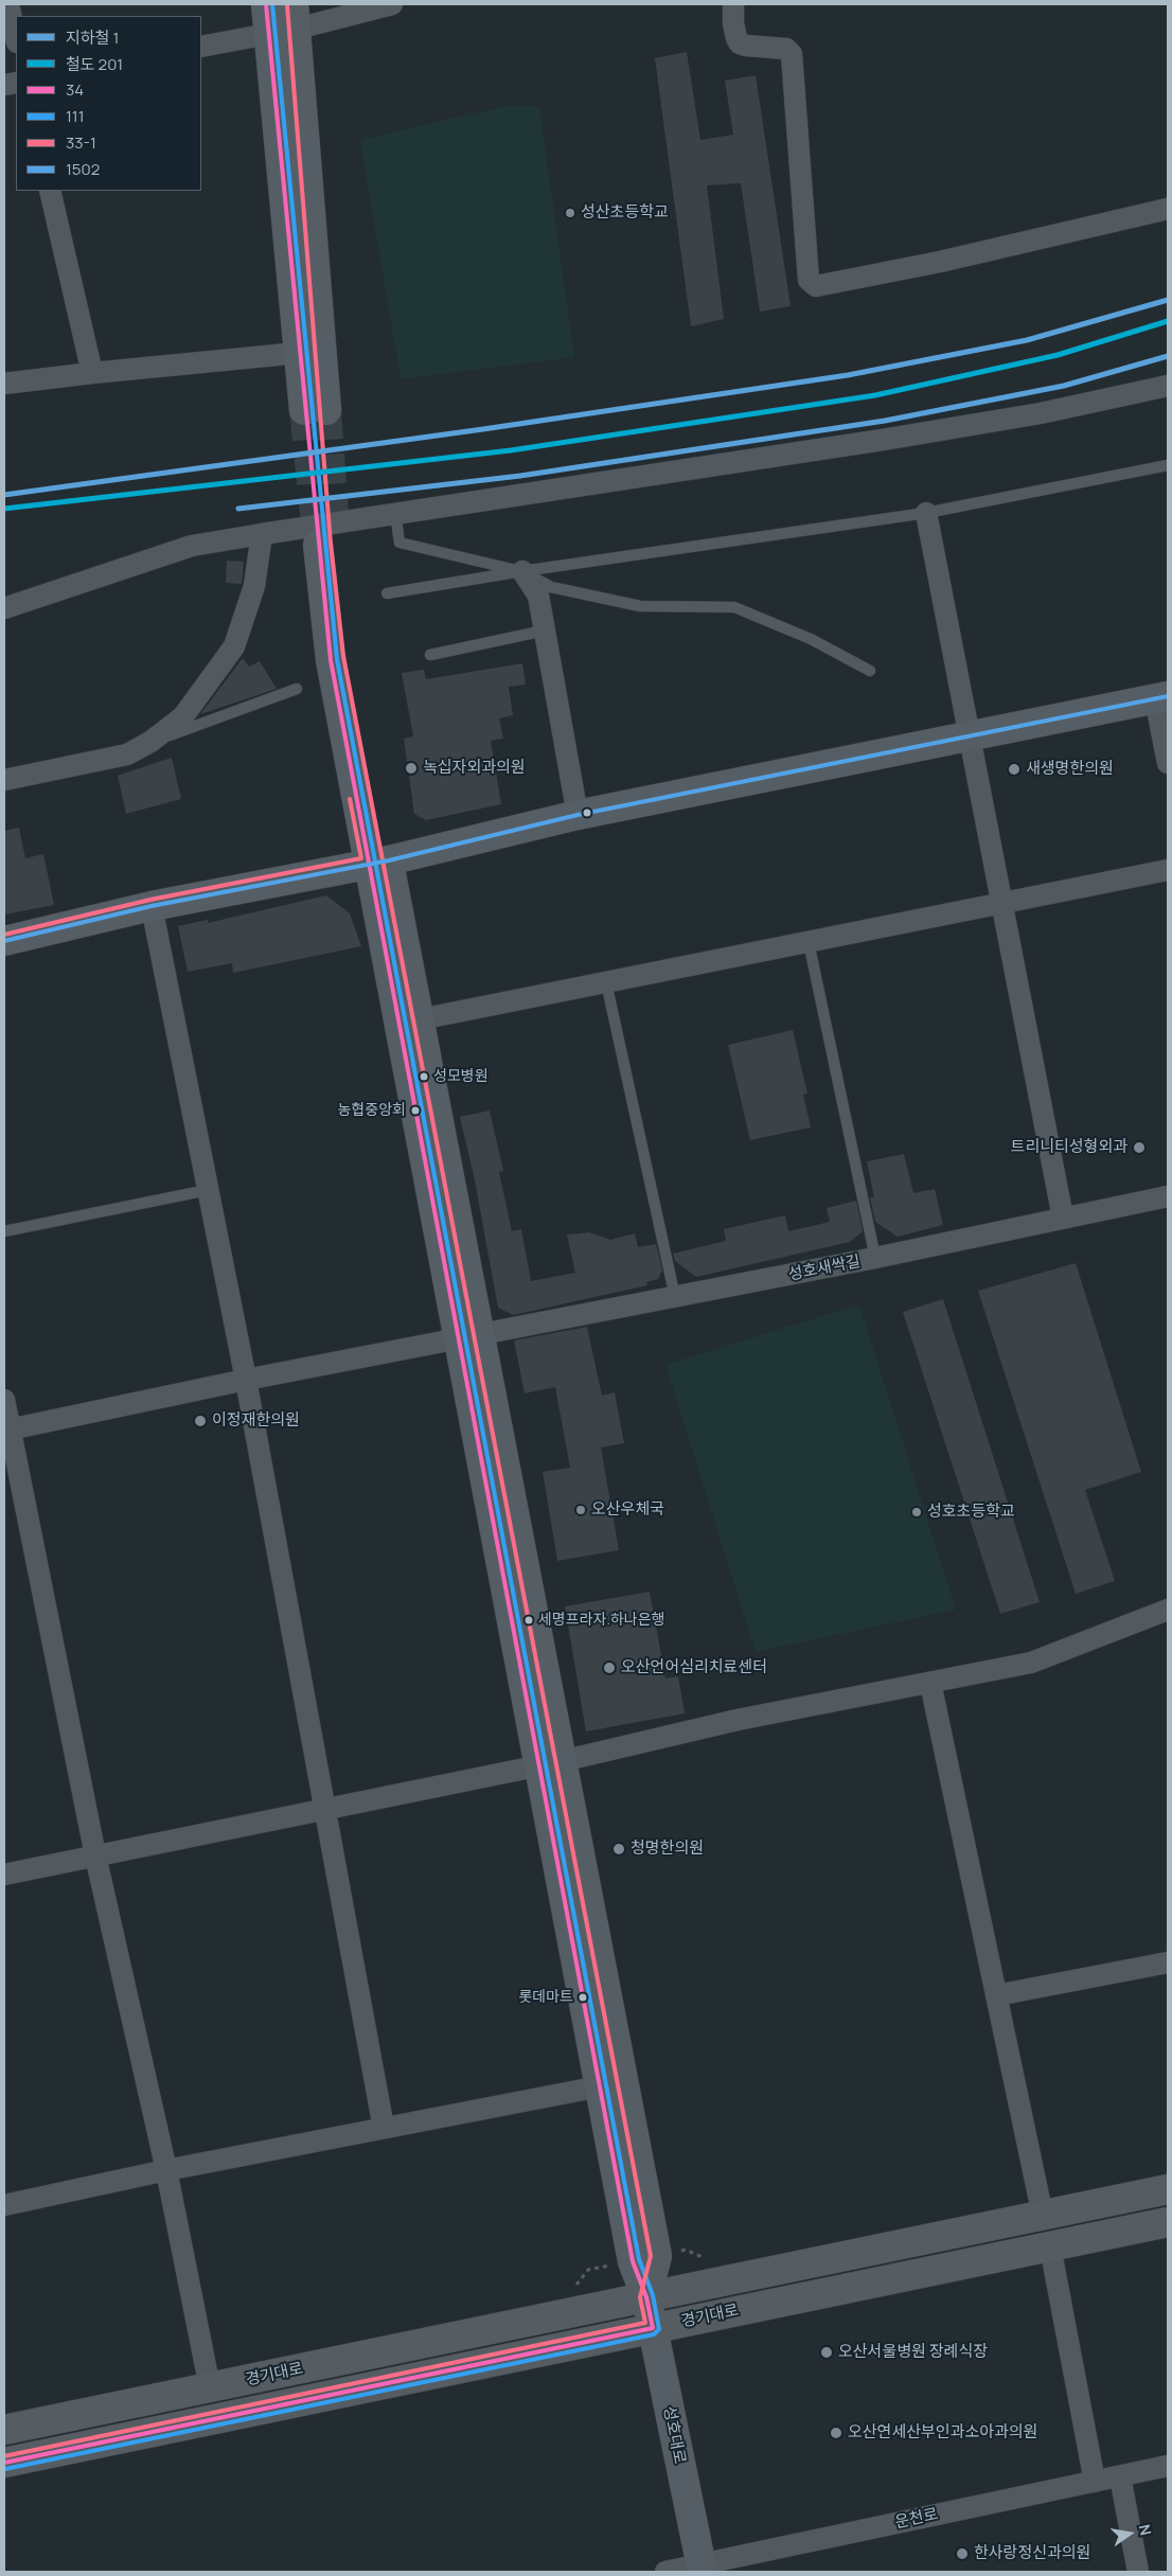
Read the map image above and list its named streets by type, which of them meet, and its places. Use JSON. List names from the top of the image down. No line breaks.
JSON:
{"streets":{"main road":["경기대로","성호대로"],"street":["성호새싹길","운천로"]},"crossings":[["성호새싹길","성호대로"],["경기대로","성호대로"],["성호대로","운천로"]],"places":["성산초등학교","녹십자외과의원","새생명한의원","성모병원","농협중앙회","트리니티성형외과","이정재한의원","오산우체국","성호초등학교","세명프라자.하나은행","오산언어심리치료센터","청명한의원","롯데마트","오산서울병원 장례식장","오산연세산부인과소아과의원","한사랑정신과의원"],"lines":["transit line 34","transit line 111","transit line 33-1","metro line 1","rail line 201","transit line 1502"],"legend":["지하철 1","철도 201","34","111","33-1","1502"],"north":"right"}
